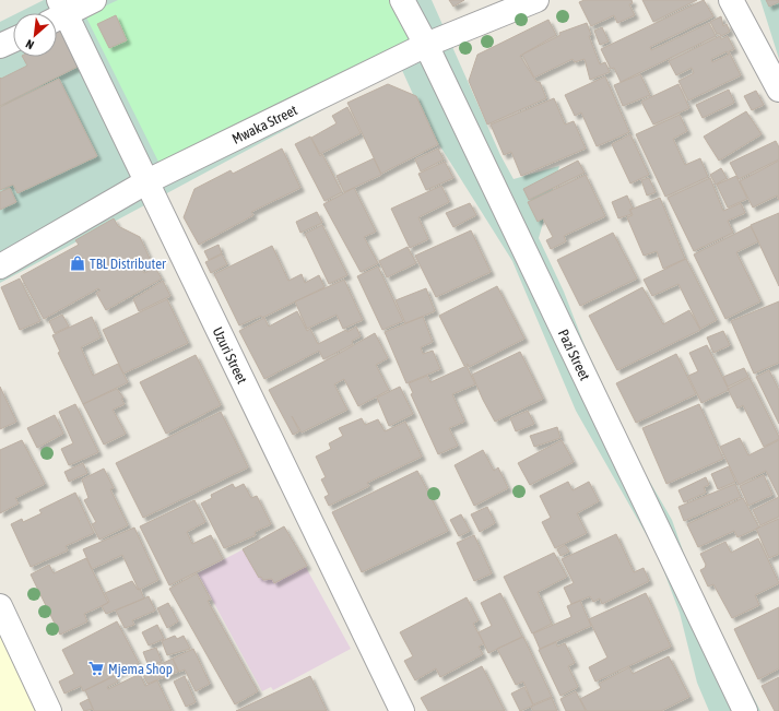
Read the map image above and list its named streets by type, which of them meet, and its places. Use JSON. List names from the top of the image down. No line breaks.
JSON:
{"streets":{"street":["Mwaka Street","Uzuri Street","Pazi Street"]},"crossings":[["Mwaka Street","Uzuri Street"],["Mwaka Street","Pazi Street"]],"places":{"shop":["TBL Distributer"],"supermarket":["Mjema Shop"]},"north":"bottom left"}
